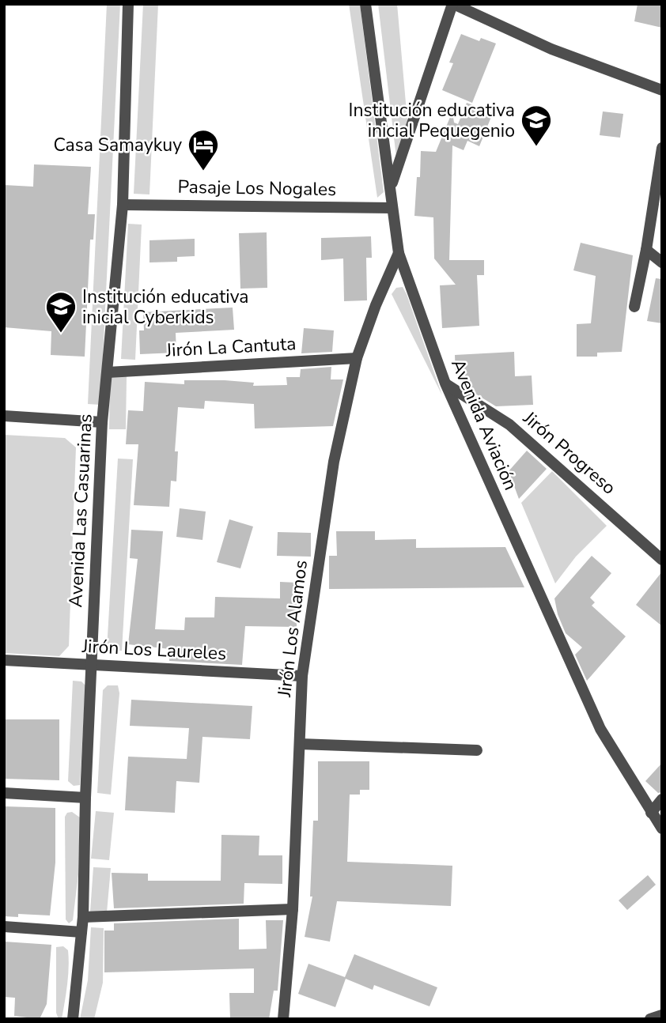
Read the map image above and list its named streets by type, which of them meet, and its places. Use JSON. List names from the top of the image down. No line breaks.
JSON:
{"streets":{"street":["Pasaje Los Nogales","Jirón La Cantuta","Avenida Aviación","Jirón Progreso","Avenida Las Casuarinas","Jirón Los Alamos","Jirón Los Laureles"]},"crossings":[["Pasaje Los Nogales","Avenida Aviación"],["Pasaje Los Nogales","Avenida Las Casuarinas"],["Jirón La Cantuta","Avenida Las Casuarinas"],["Jirón La Cantuta","Jirón Los Alamos"],["Avenida Aviación","Jirón Progreso"],["Avenida Aviación","Jirón Los Alamos"],["Avenida Las Casuarinas","Jirón Los Laureles"],["Jirón Los Alamos","Jirón Los Laureles"]],"places":{"school or university":["Institución educativa inicial Pequegenio","Institución educativa inicial Cyberkids"],"hotel":["Casa Samaykuy"]}}
